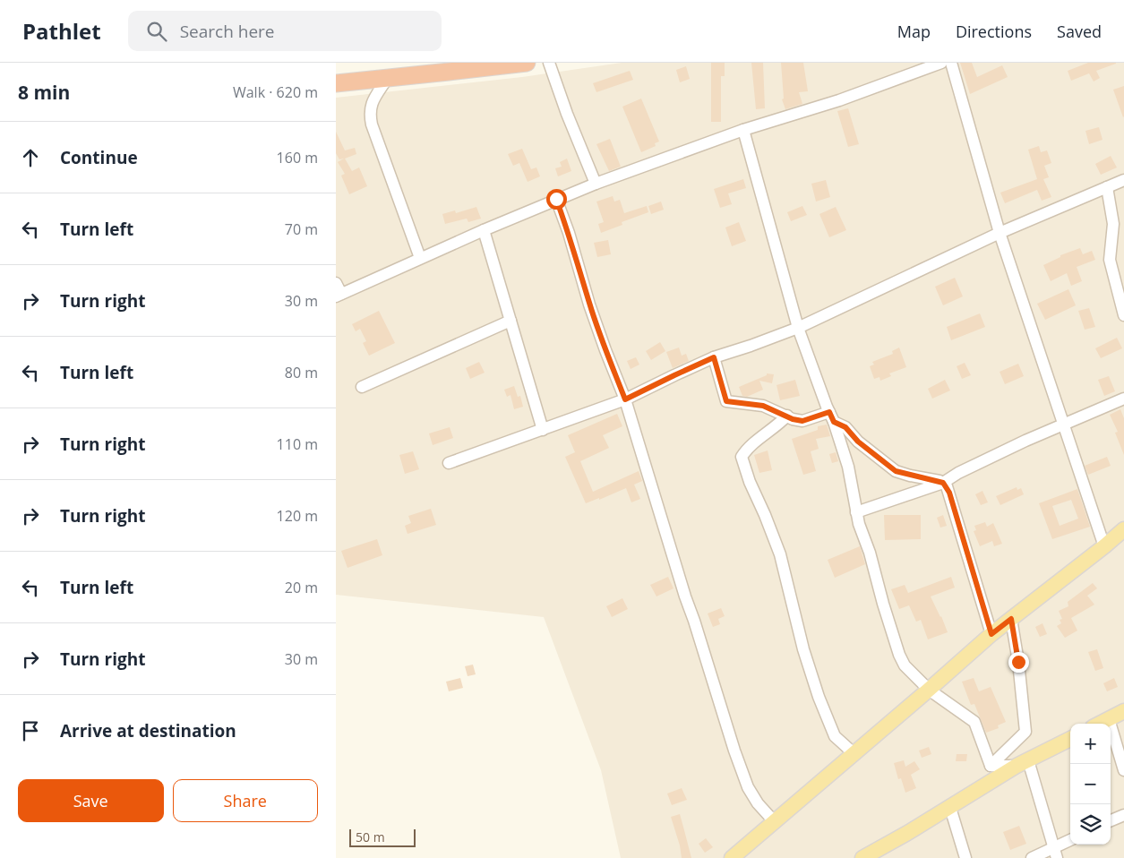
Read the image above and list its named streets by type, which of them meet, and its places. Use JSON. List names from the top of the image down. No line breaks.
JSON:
{"scale_bar":"50 m","page":{"header":"Pathlet","search":"Search here","nav":["Map","Directions","Saved"],"heading":["8 min","Walk · 620 m"],"list":[["Continue","160 m"],["Turn left","70 m"],["Turn right","30 m"],["Turn left","80 m"],["Turn right","110 m"],["Turn right","120 m"],["Turn left","20 m"],["Turn right","30 m"],"Arrive at destination"],"map_buttons":["+","−"],"buttons":["Save","Share"],"scale":"50 m"}}
